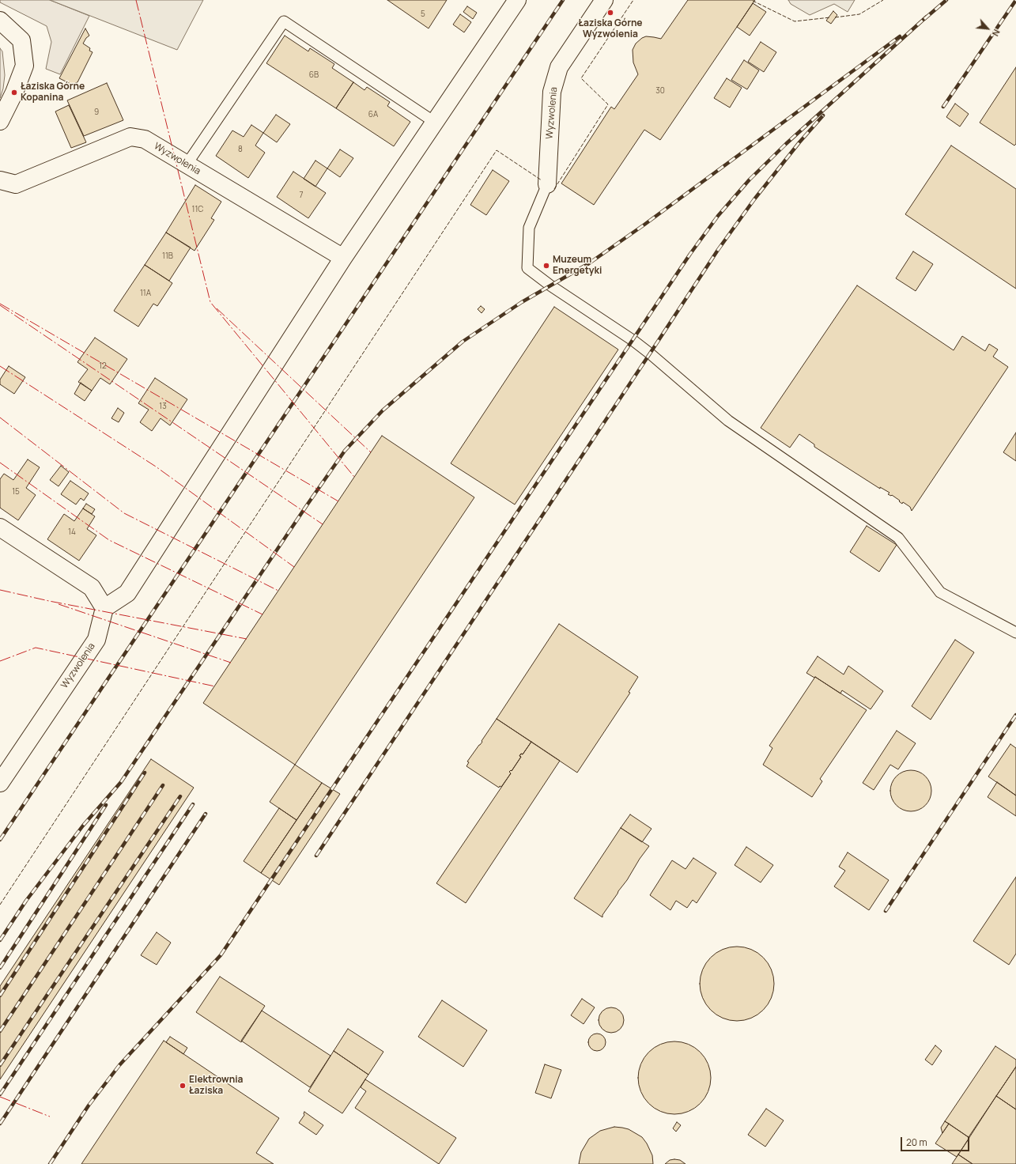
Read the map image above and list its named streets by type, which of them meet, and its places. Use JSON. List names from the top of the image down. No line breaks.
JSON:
{"streets":{"street":["Wyzwolenia"]},"places":["Łaziska Górne Wyzwolenia","Łaziska Górne Kopanina","Muzeum Energetyki","Elektrownia Łaziska"],"house_numbers":["5","6B","30","9","6A","8","7","11C","11B","11A","12","13","15","14"],"scale_bar":"20 m","north":"bottom right"}
